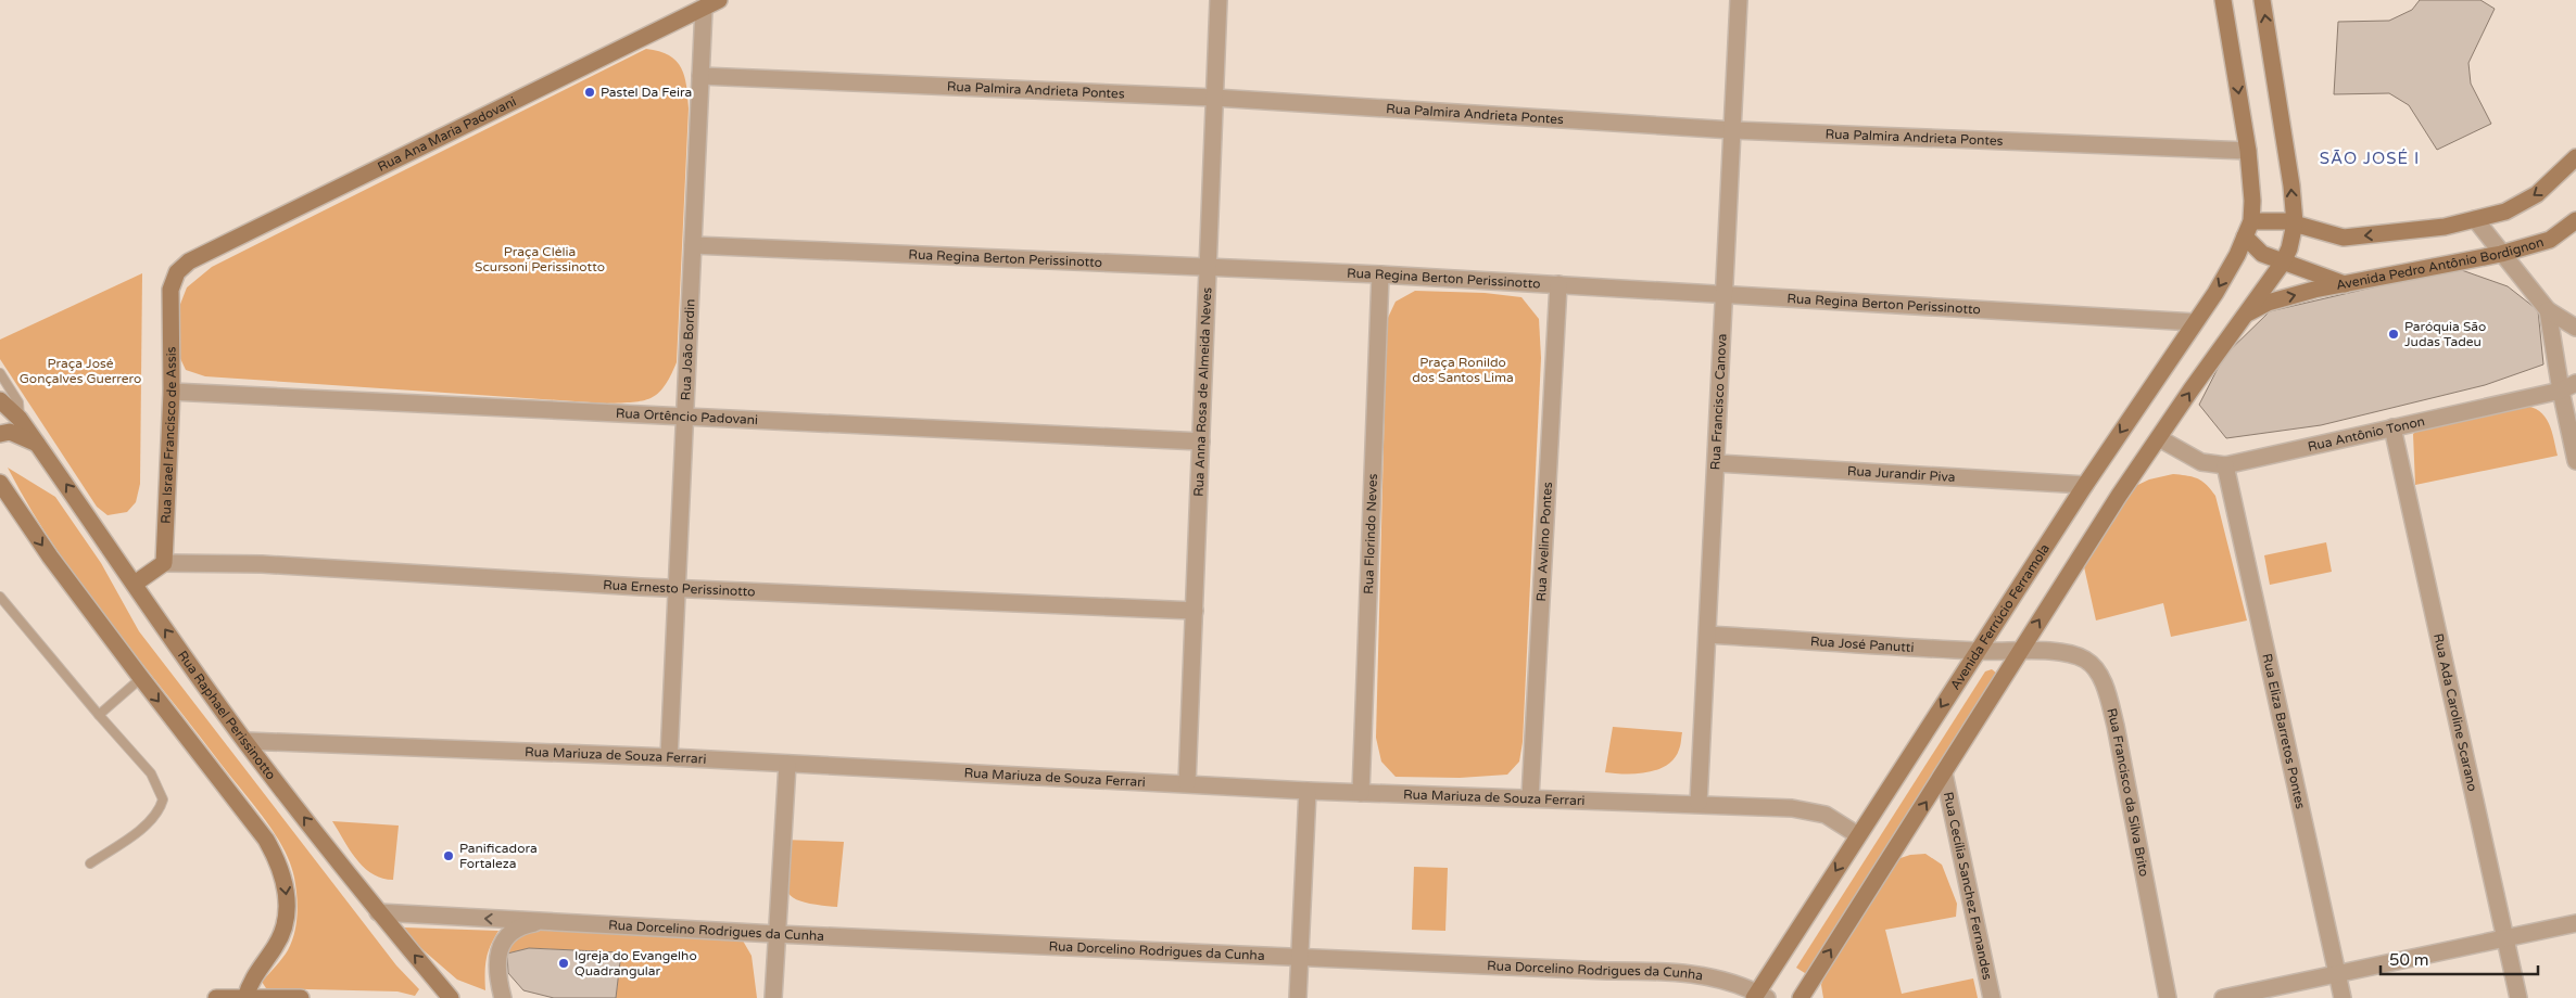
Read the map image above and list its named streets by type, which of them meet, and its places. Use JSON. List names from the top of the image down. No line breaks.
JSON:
{"streets":{"street":["Rua Palmira Andrieta Pontes","Rua Ana Maria Padovani","Rua Regina Berton Perissinotto","Avenida Pedro Antônio Bordignon","Rua João Bordin","Rua Anna Rosa de Almeida Neves","Rua Francisco Canova","Rua Ortêncio Padovani","Rua Antônio Tonon","Rua Israel Francisco de Assis","Rua Jurandir Piva","Rua Florindo Neves","Rua Avelino Pontes","Rua Ernesto Perissinotto","Avenida Ferrúcio Ferramola","Rua José Panutti","Rua Ada Caroline Scarano","Rua Raphael Perissinotto","Rua Eliza Barretos Pontes","Rua Mariuza de Souza Ferrari","Rua Francisco da Silva Brito","Rua Cecília Sanchez Fernandes","Rua Dorcelino Rodrigues da Cunha"]},"crossings":[["Rua Palmira Andrieta Pontes","Rua João Bordin"],["Rua Palmira Andrieta Pontes","Rua Anna Rosa de Almeida Neves"],["Rua Palmira Andrieta Pontes","Rua Francisco Canova"],["Rua Ana Maria Padovani","Rua João Bordin"],["Rua Ana Maria Padovani","Rua Israel Francisco de Assis"],["Rua Regina Berton Perissinotto","Rua João Bordin"],["Rua Regina Berton Perissinotto","Rua Anna Rosa de Almeida Neves"],["Rua Regina Berton Perissinotto","Rua Francisco Canova"],["Rua Regina Berton Perissinotto","Rua Florindo Neves"],["Rua Regina Berton Perissinotto","Rua Avelino Pontes"],["Rua Regina Berton Perissinotto","Avenida Ferrúcio Ferramola"],["Avenida Pedro Antônio Bordignon","Avenida Ferrúcio Ferramola"],["Rua João Bordin","Rua Ortêncio Padovani"],["Rua João Bordin","Rua Ernesto Perissinotto"],["Rua João Bordin","Rua Mariuza de Souza Ferrari"],["Rua Anna Rosa de Almeida Neves","Rua Ortêncio Padovani"],["Rua Anna Rosa de Almeida Neves","Rua Ernesto Perissinotto"],["Rua Anna Rosa de Almeida Neves","Rua Mariuza de Souza Ferrari"],["Rua Francisco Canova","Rua Jurandir Piva"],["Rua Francisco Canova","Rua José Panutti"],["Rua Francisco Canova","Rua Mariuza de Souza Ferrari"],["Rua Ortêncio Padovani","Rua Israel Francisco de Assis"],["Rua Antônio Tonon","Rua Ada Caroline Scarano"],["Rua Antônio Tonon","Rua Eliza Barretos Pontes"],["Rua Israel Francisco de Assis","Rua Ernesto Perissinotto"],["Rua Jurandir Piva","Avenida Ferrúcio Ferramola"],["Rua Florindo Neves","Rua Mariuza de Souza Ferrari"],["Rua Avelino Pontes","Rua Mariuza de Souza Ferrari"],["Avenida Ferrúcio Ferramola","Rua José Panutti"],["Avenida Ferrúcio Ferramola","Rua Mariuza de Souza Ferrari"],["Avenida Ferrúcio Ferramola","Rua Dorcelino Rodrigues da Cunha"],["Rua José Panutti","Rua Francisco da Silva Brito"],["Rua Raphael Perissinotto","Rua Mariuza de Souza Ferrari"],["Rua Raphael Perissinotto","Rua Dorcelino Rodrigues da Cunha"]],"one_way":["Rua Raphael Perissinotto"],"districts":["SÃO JOSÉ I"],"parks":["Praça Clélia Scursoni Perissinotto","Praça Ronildo dos Santos Lima","Praça José Gonçalves Guerrero"],"places":["Pastel Da Feira","Paróquia São Judas Tadeu","Panificadora Fortaleza","Igreja do Evangelho Quadrangular"],"scale_bar":"50 m"}
